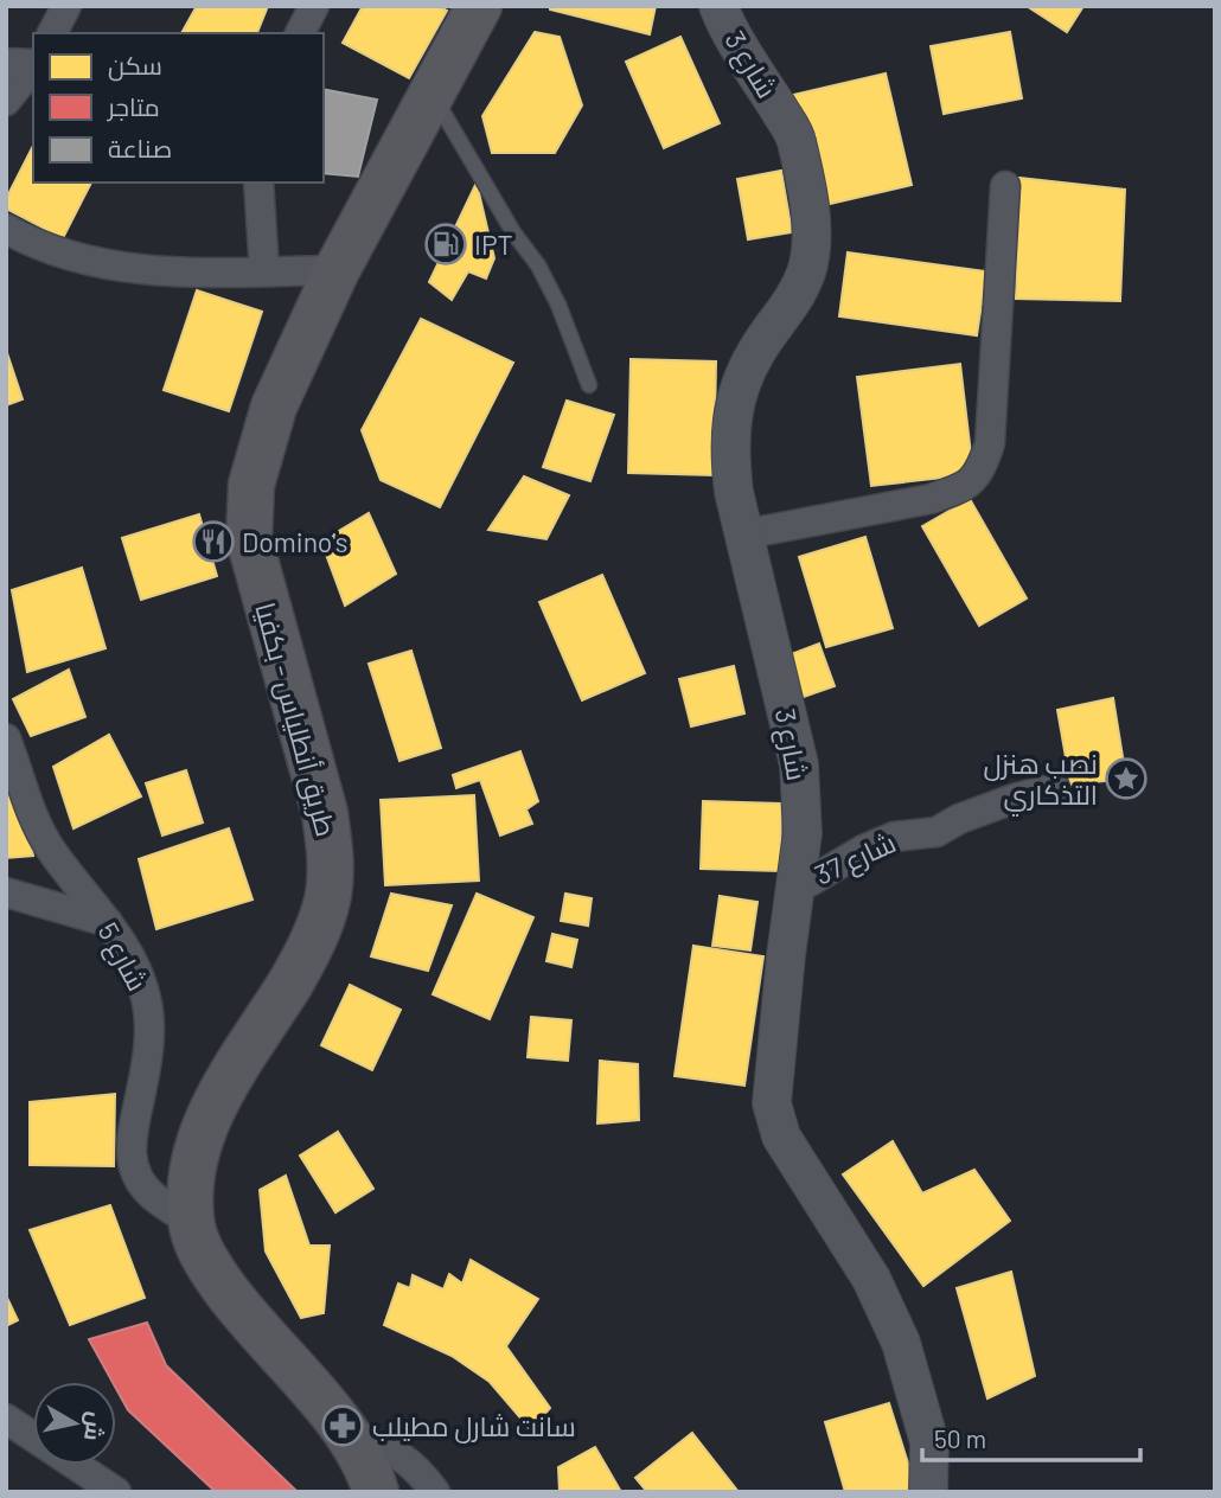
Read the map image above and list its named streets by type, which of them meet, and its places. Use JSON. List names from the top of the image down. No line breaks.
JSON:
{"streets":{"highway":["طريق أنطلياس - بكفيا"],"street":["شارع 3","شارع 37","شارع 5"]},"crossings":[["شارع 3","شارع 37"],["طريق أنطلياس - بكفيا","شارع 5"]],"places":{"fuel station":["IPT"],"restaurant":["Domino's"],"place":["نصب هنزل التذكاري"],"pharmacy":["سانت شارل مطيلب"]},"legend":["سكن","متاجر","صناعة"],"scale_bar":"50 m","north":"right"}
